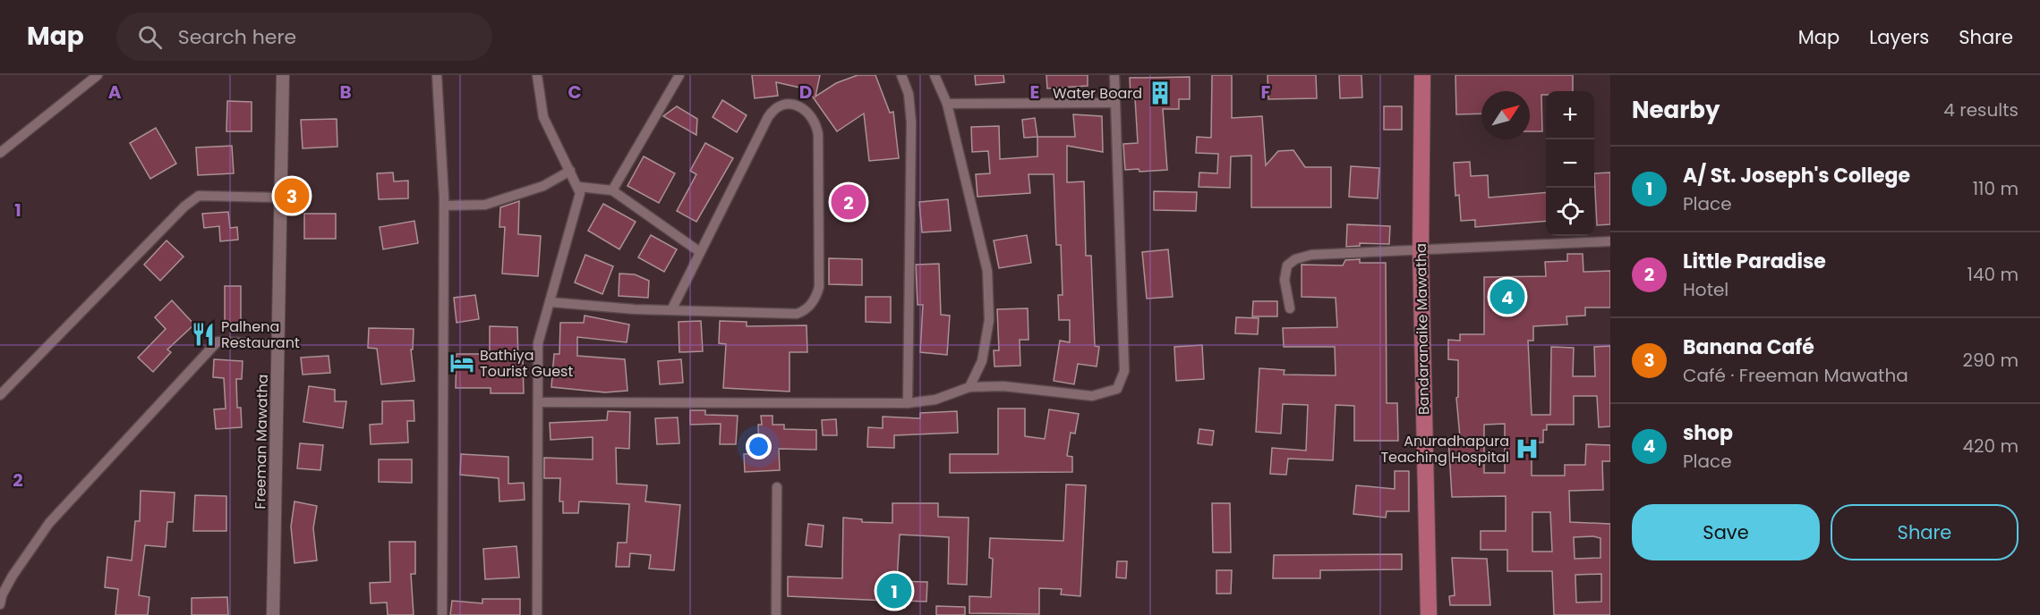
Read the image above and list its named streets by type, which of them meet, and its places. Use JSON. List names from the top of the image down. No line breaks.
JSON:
{"streets":{"highway":["Bandaranaike Mawatha"],"street":["Freeman Mawatha"]},"places":{"building":["Water Board"],"restaurant":["Palhena Restaurant"],"hotel":["Bathiya Tourist Guest"],"hospital":["Anuradhapura Teaching Hospital"]},"north":"top right","page":{"header":"Map","search":"Search here","nav":["Map","Layers","Share"],"heading":["Nearby","4 results"],"map_buttons":["+","−"],"list":[{"mark":"1","name":"A/ St. Joseph's College","note":"Place","value":"110 m"},{"mark":"2","name":"Little Paradise","note":"Hotel","value":"140 m"},{"mark":"3","name":"Banana Café","note":"Café · Freeman Mawatha","value":"290 m"},{"mark":"4","name":"shop","note":"Place","value":"420 m"}],"pins":["3","2","4","1"],"buttons":["Save","Share"]},"grid":{"columns":["A","B","C","D","E","F"],"rows":["1","2"]}}
